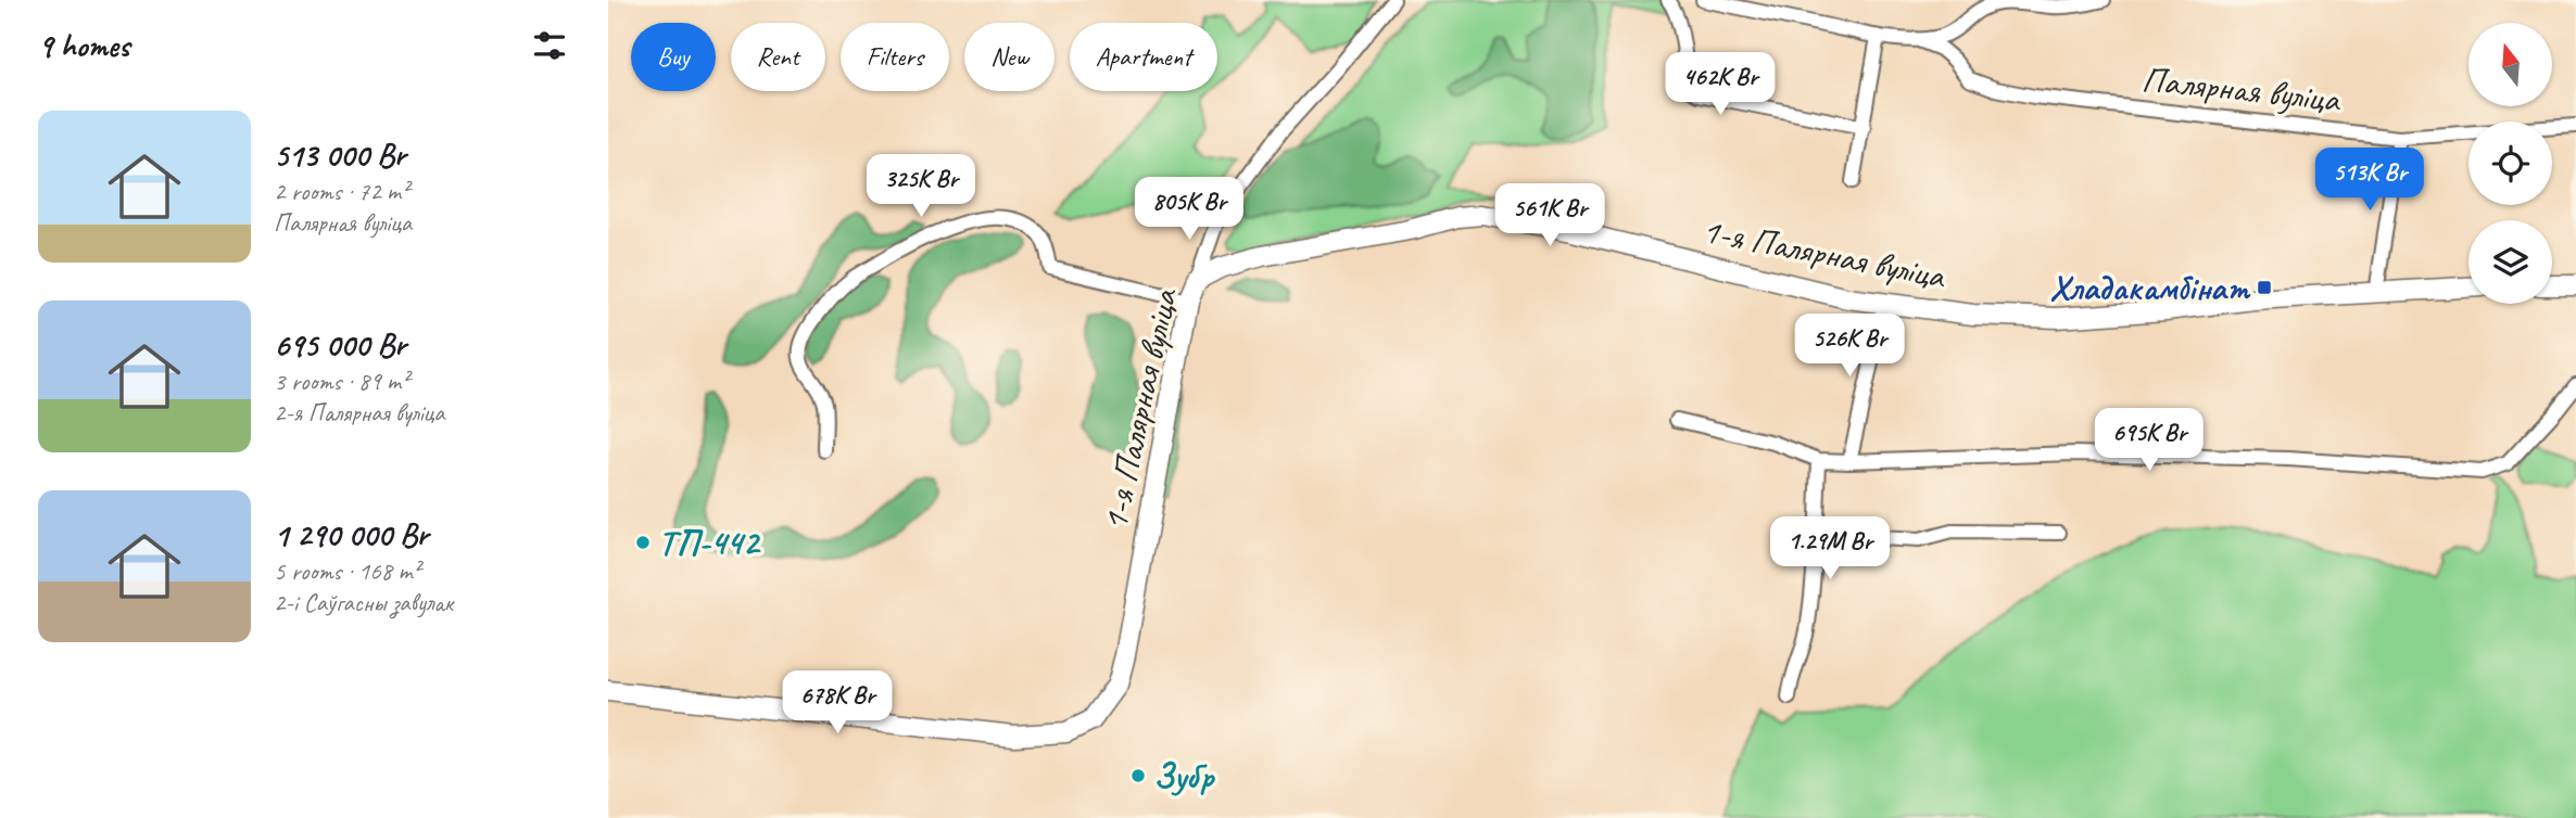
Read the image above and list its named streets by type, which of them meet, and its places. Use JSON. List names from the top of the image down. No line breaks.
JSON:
{"streets":{"street":["Палярная вуліца","1-я Палярная вуліца"]},"places":{"transit":["Хладакамбінат"],"other":["ТП-442","Зубр"]},"north":"top","page":{"heading":"9 homes","chip":["Buy","Rent","Filters","New","Apartment"],"price":["462K Br","513K Br","325K Br","805K Br","561K Br","526K Br","695K Br","1.29M Br","678K Br"],"list":[{"name":"513 000 Br","note":"2 rooms · 72 m² · Палярная вуліца"},{"name":"695 000 Br","note":"3 rooms · 89 m² · 2-я Палярная вуліца"},{"name":"1 290 000 Br","note":"5 rooms · 168 m² · 2-і Саўгасны завулак"}]}}
